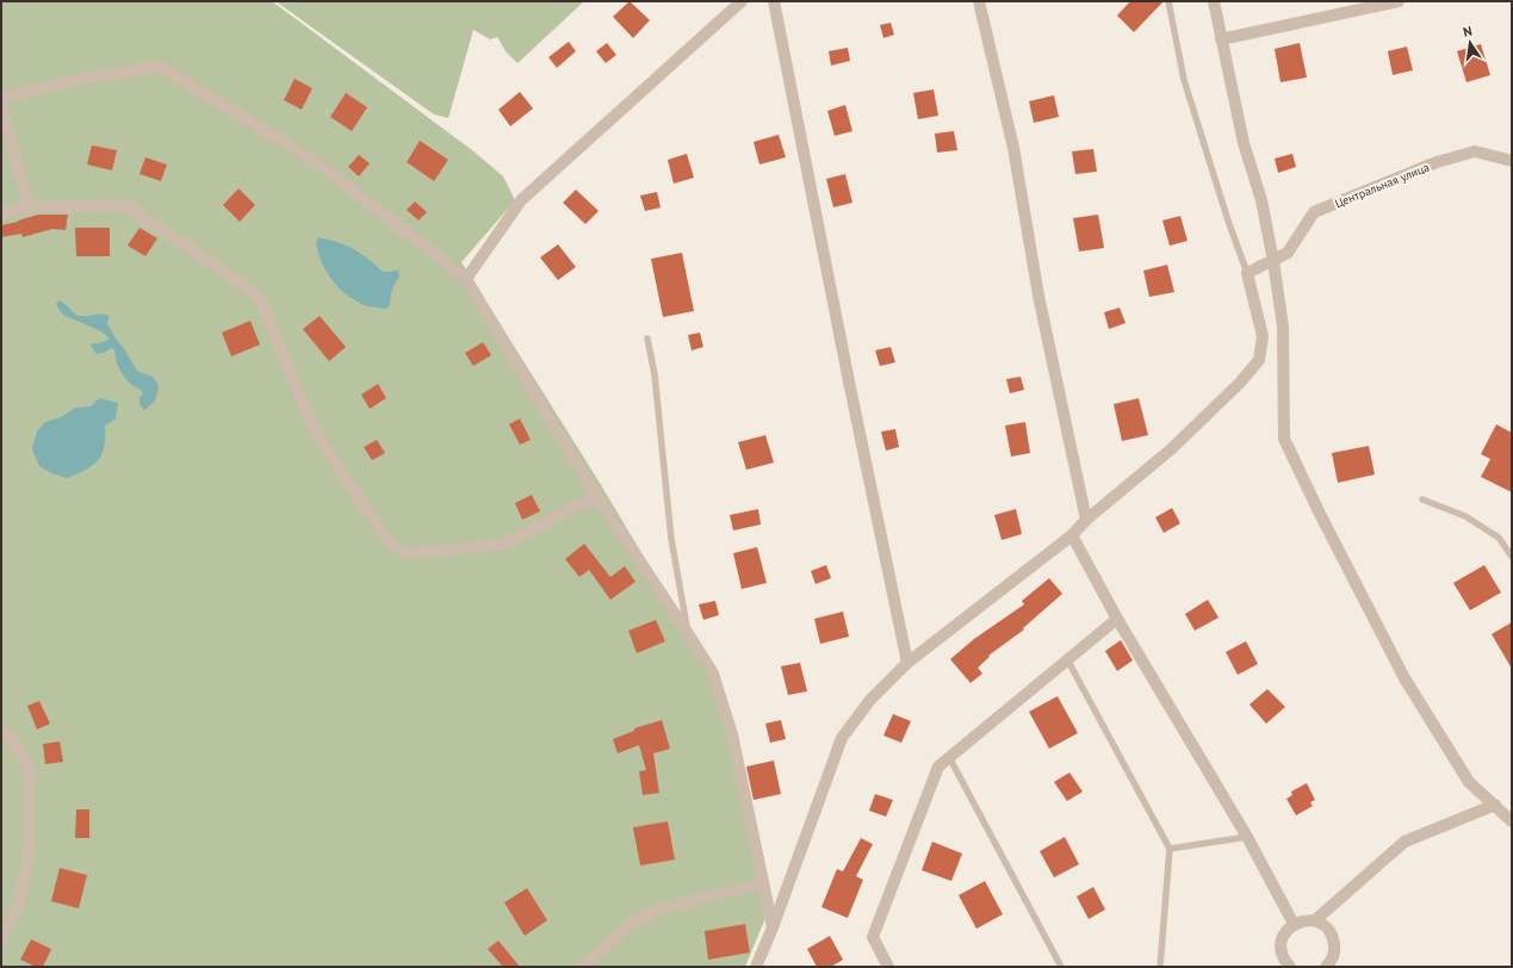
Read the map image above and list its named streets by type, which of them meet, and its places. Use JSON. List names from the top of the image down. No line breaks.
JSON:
{"streets":{"street":["Центральная улица"]},"north":"top"}
